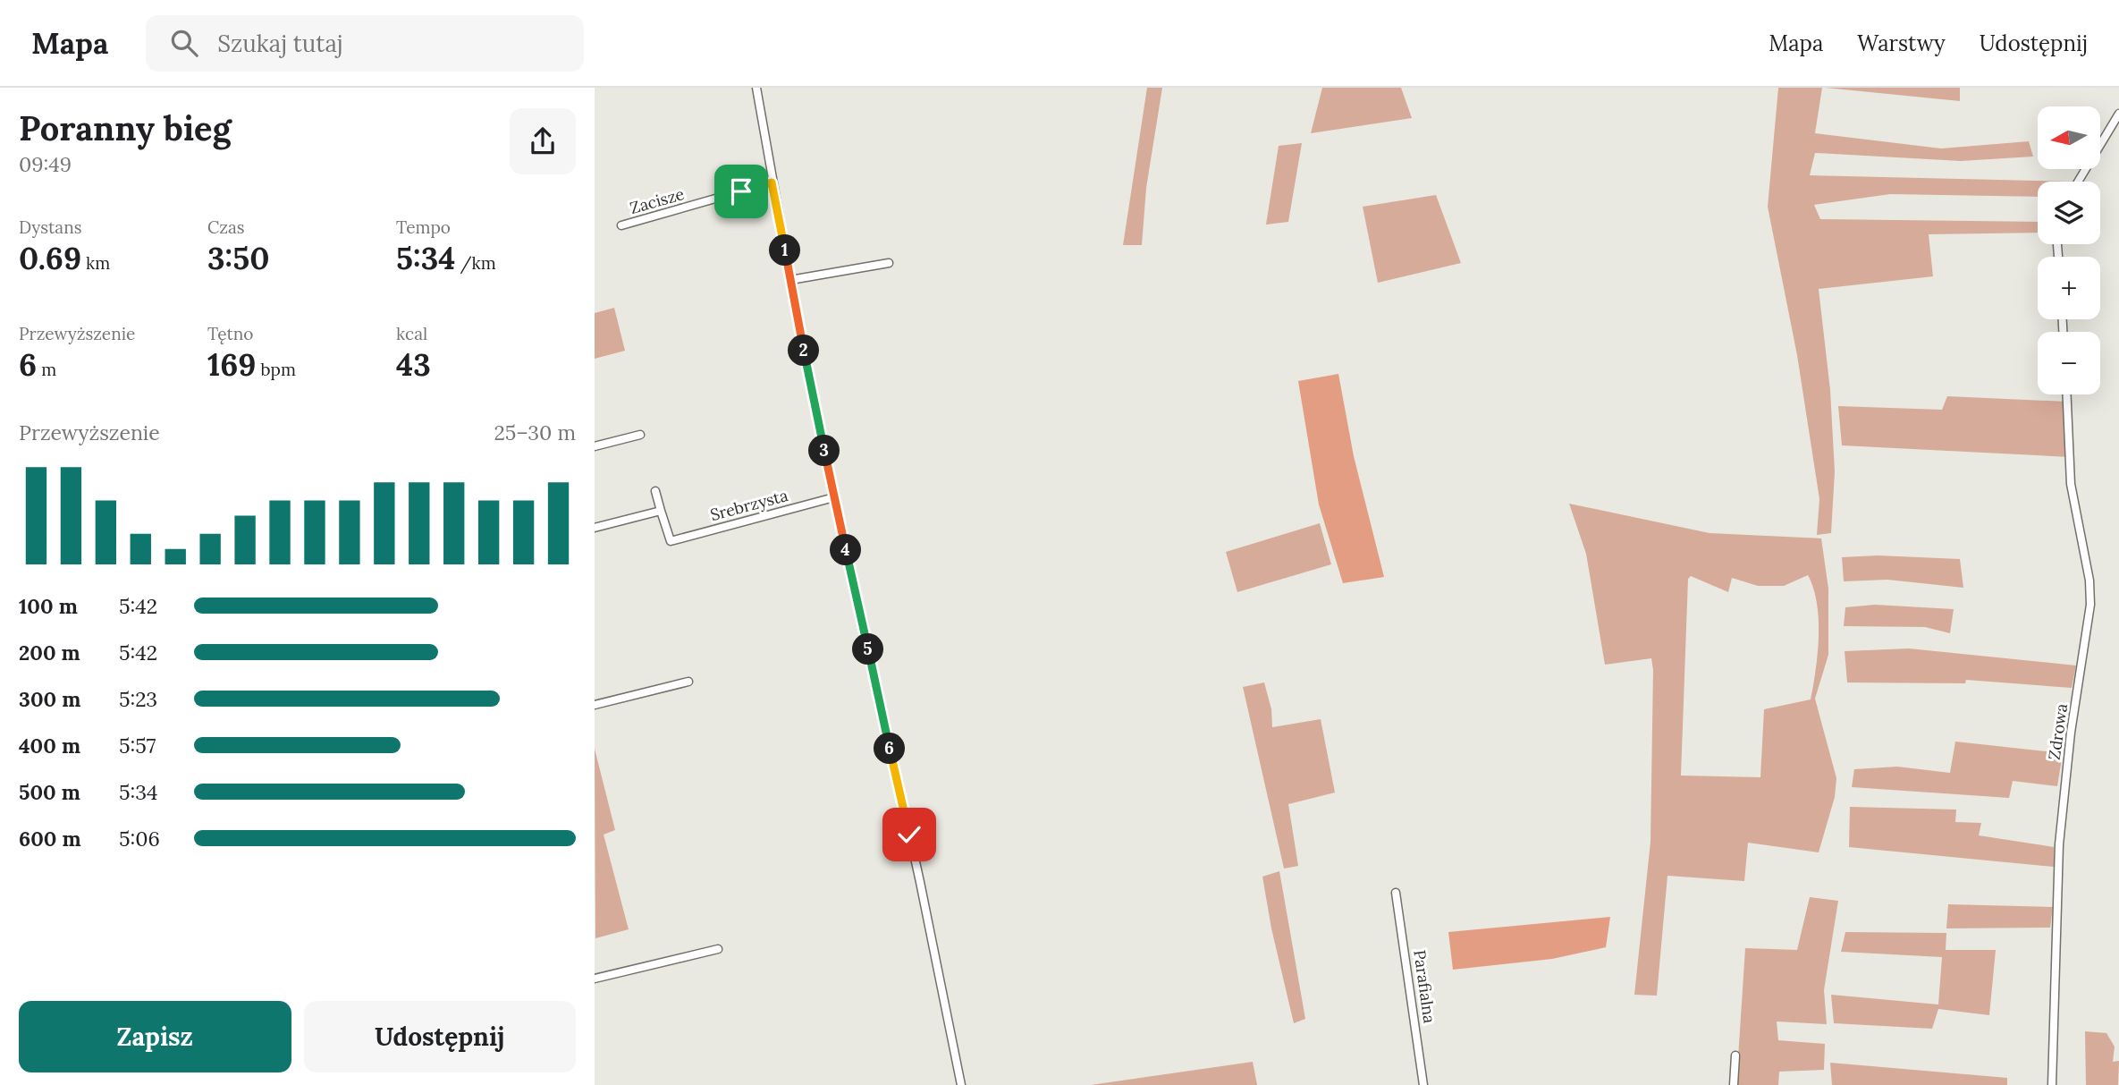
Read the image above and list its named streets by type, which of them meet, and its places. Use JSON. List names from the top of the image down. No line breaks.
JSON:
{"streets":{"street":["Zacisze","Srebrzysta","Zdrowa","Parafialna"]},"north":"left","page":{"header":"Mapa","search":"Szukaj tutaj","nav":["Mapa","Warstwy","Udostępnij"],"heading":["Poranny bieg","09:49"],"map_buttons":["+","−"],"stats":[["Dystans","0.69 km"],["Czas","3:50"],["Tempo","5:34 /km"],["Przewyższenie","6 m"],["Tętno","169 bpm"],["kcal","43"]],"pins":["1","2","3","4","5","6"],"chart":["Przewyższenie","25–30 m"],"list":[{"name":"100 m","note":"5:42"},{"name":"200 m","note":"5:42"},{"name":"300 m","note":"5:23"},{"name":"400 m","note":"5:57"},{"name":"500 m","note":"5:34"},{"name":"600 m","note":"5:06"}],"buttons":["Zapisz","Udostępnij"]}}
